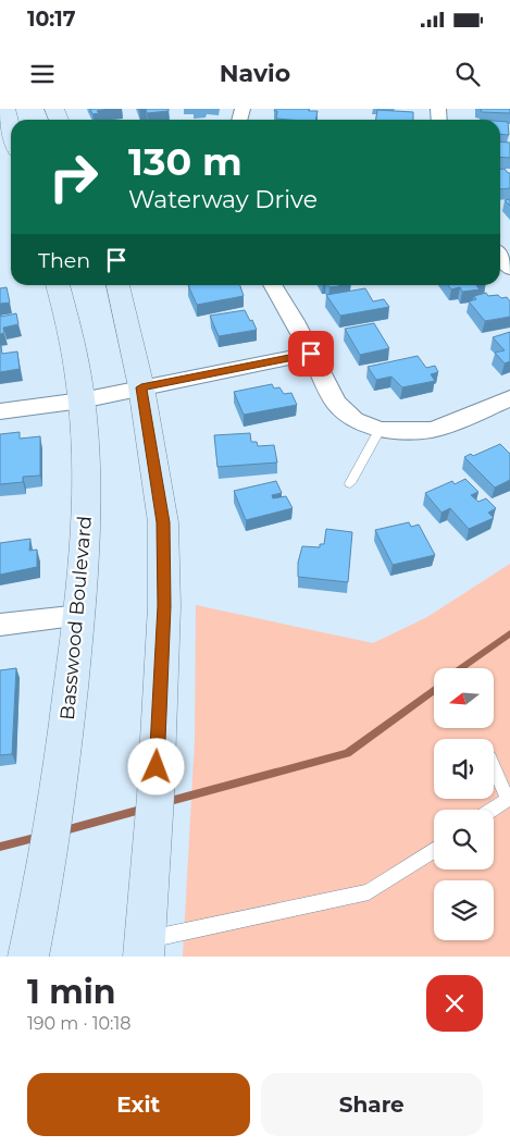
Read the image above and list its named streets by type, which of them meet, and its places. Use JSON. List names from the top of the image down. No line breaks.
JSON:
{"streets":{"main road":["Basswood Boulevard"]},"north":"left","page":{"status":"10:17","header":"Navio","turn":["130 m","Waterway Drive"],"then":"Then","heading":["1 min","190 m · 10:18"],"buttons":["Exit","Share"]}}
